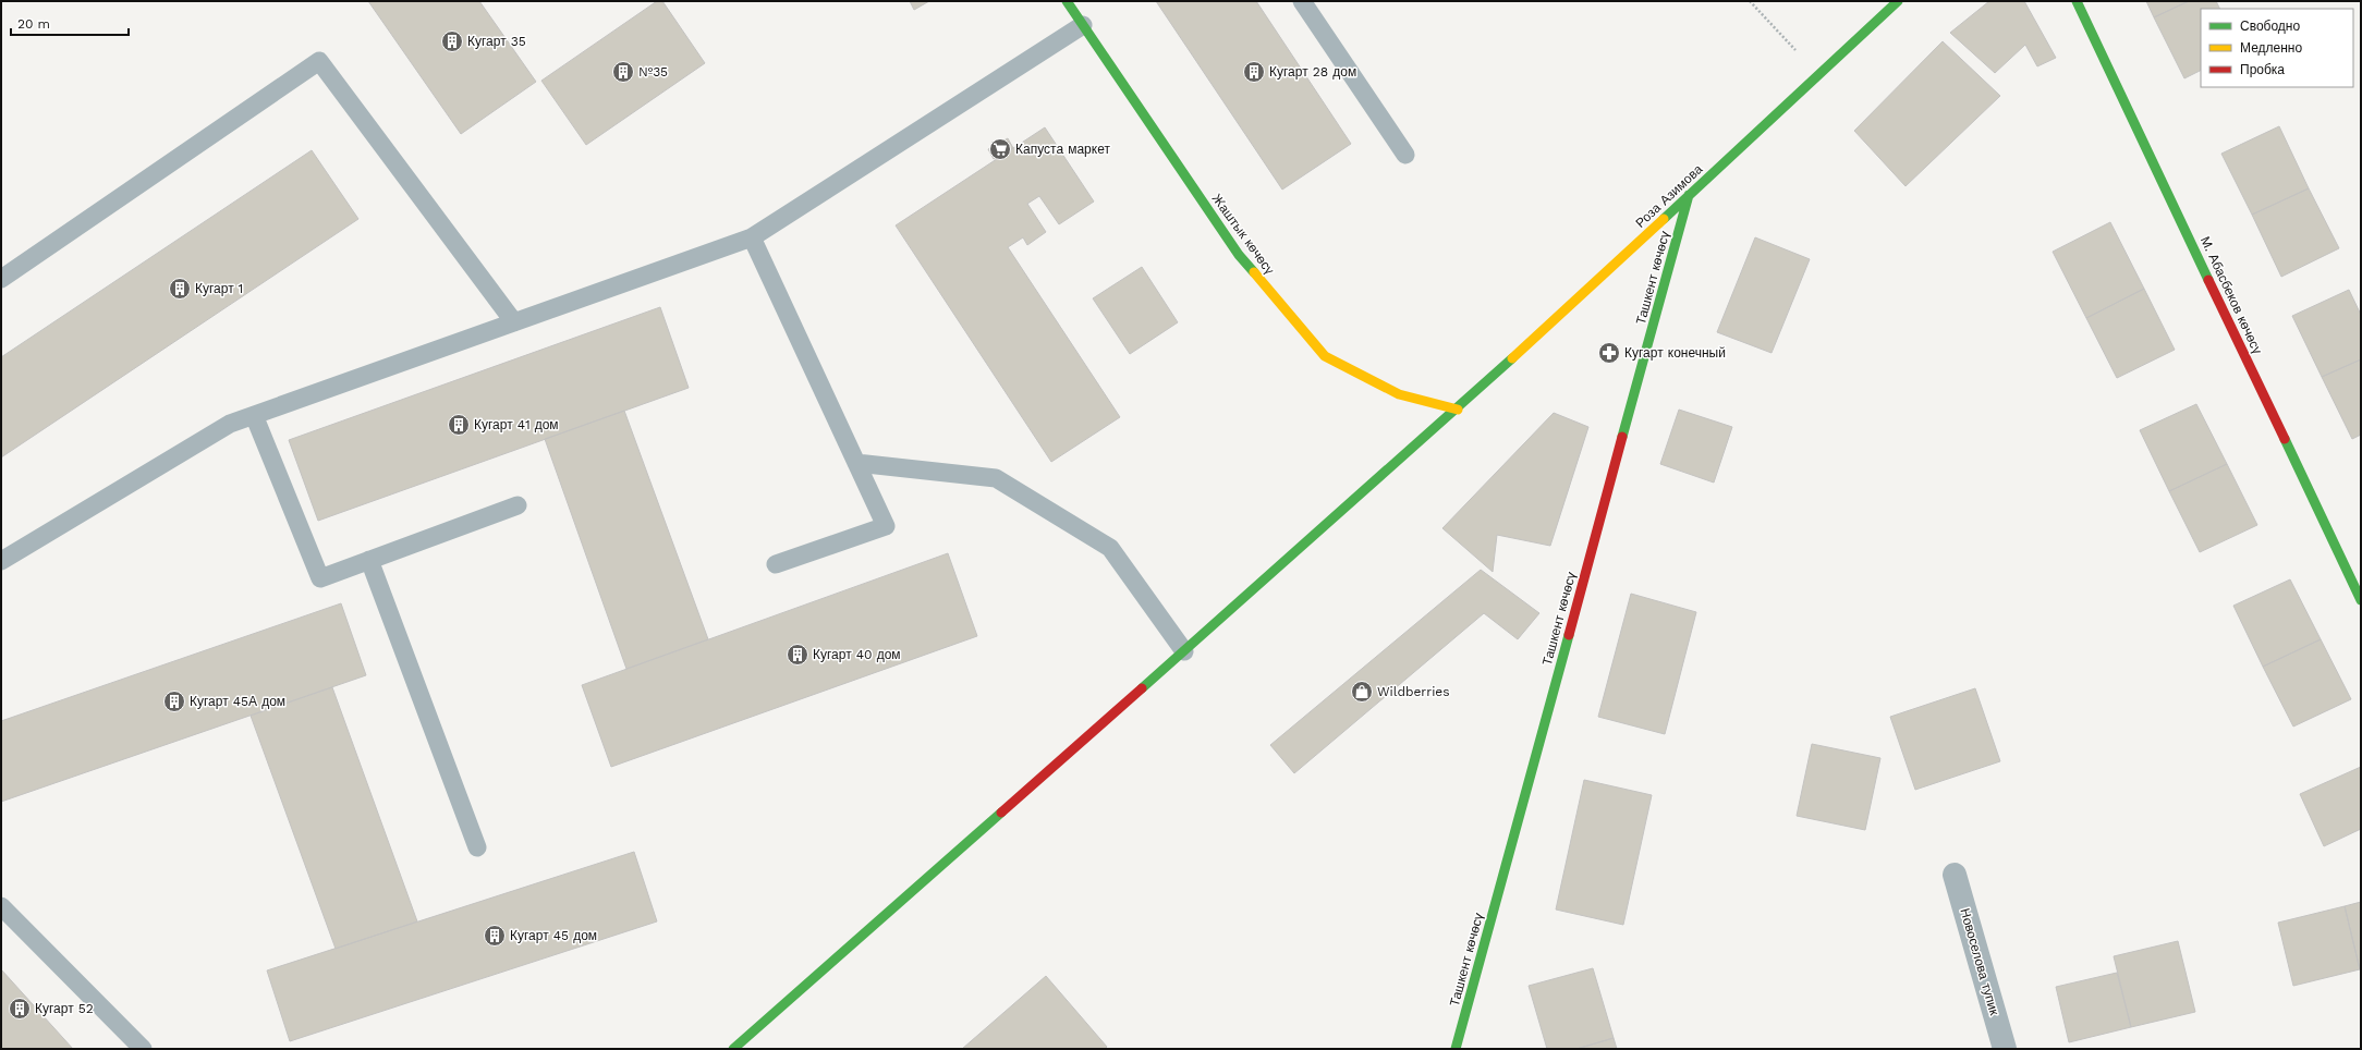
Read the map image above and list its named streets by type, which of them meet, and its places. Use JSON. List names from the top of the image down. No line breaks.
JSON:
{"streets":{"street":["Роза Азимова","Жаштык көчөсү","Ташкент көчөсү","М. Абасбеков көчөсү","Новоселова тупик"]},"crossings":[["Роза Азимова","Жаштык көчөсү"],["Роза Азимова","Ташкент көчөсү"]],"places":{"building":["Кугарт 35","№35","Кугарт 28 дом","Кугарт 1","Кугарт 41 дом","Кугарт 40 дом","Кугарт 45А дом","Кугарт 45 дом","Кугарт 52"],"supermarket":["Капуста маркет"],"pharmacy":["Кугарт конечный"],"shop":["Wildberries"]},"legend":["Свободно","Медленно","Пробка"],"scale_bar":"20 m"}
